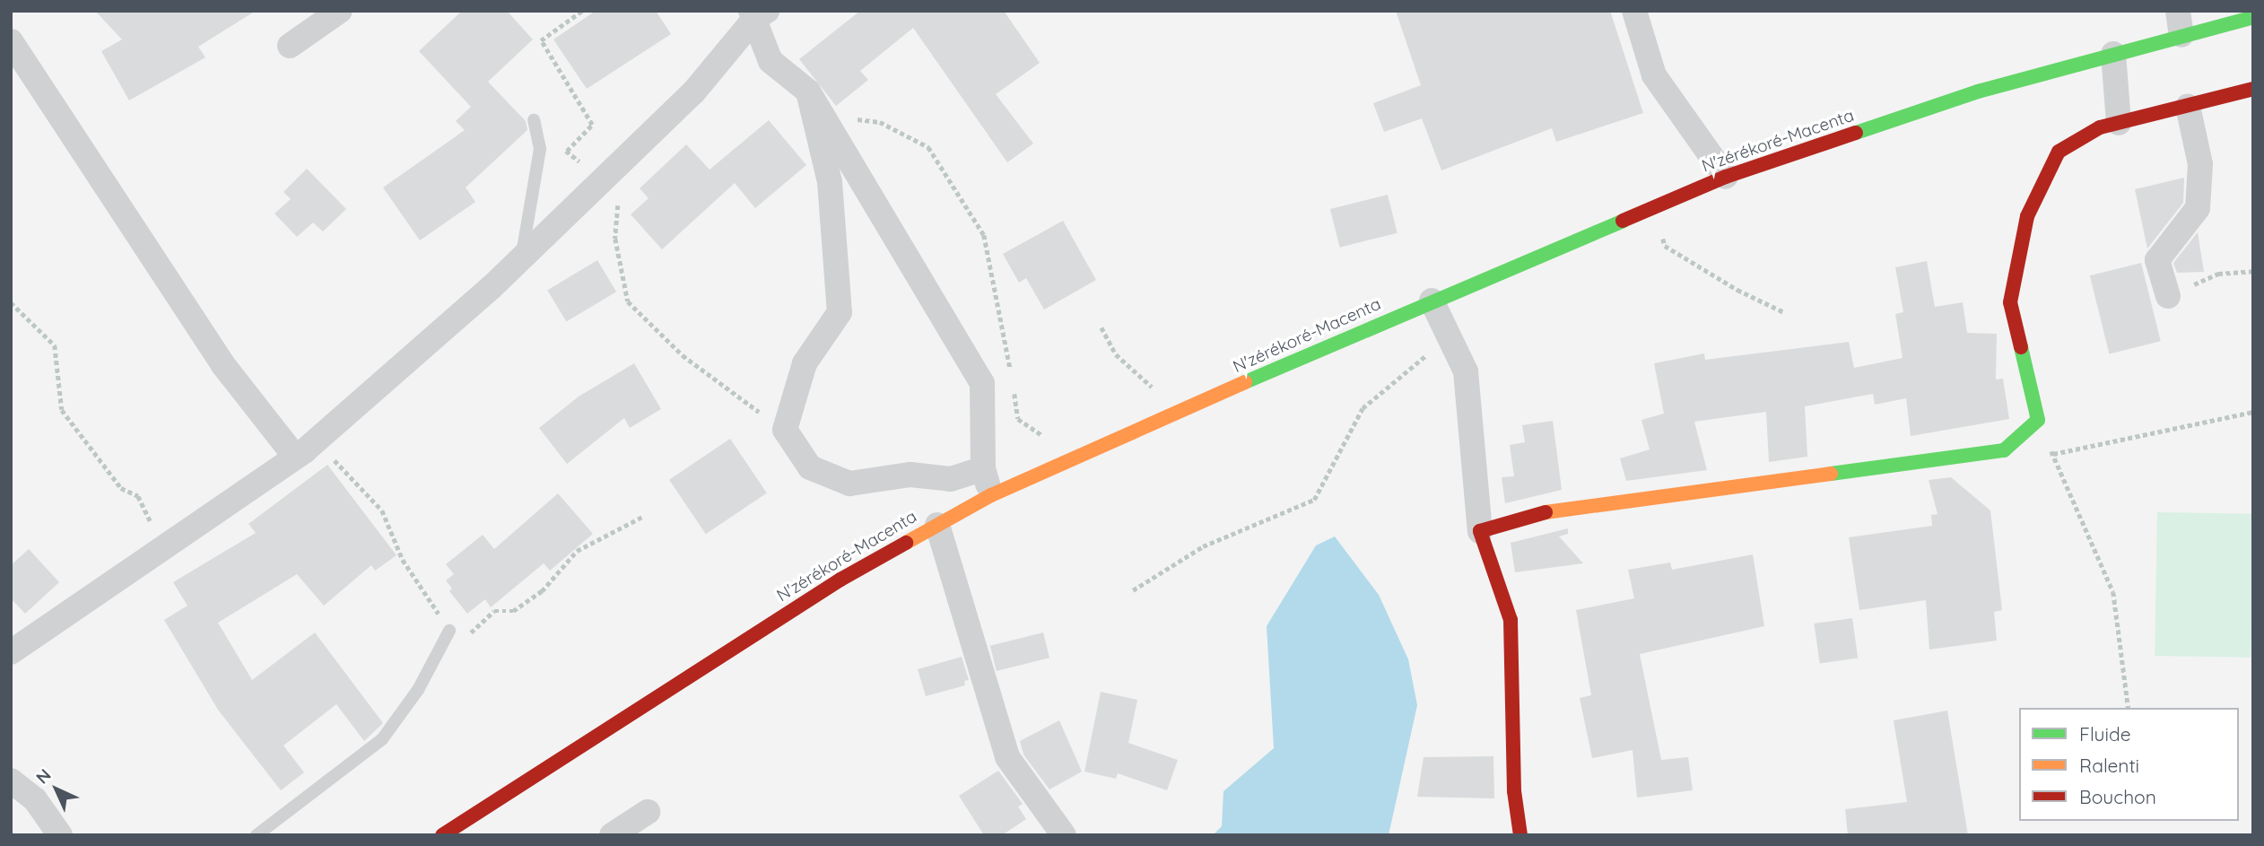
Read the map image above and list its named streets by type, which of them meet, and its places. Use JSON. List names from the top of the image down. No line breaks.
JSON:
{"streets":{"main road":["N'zérékoré-Macenta"]},"legend":["Fluide","Ralenti","Bouchon"],"north":"top left"}
